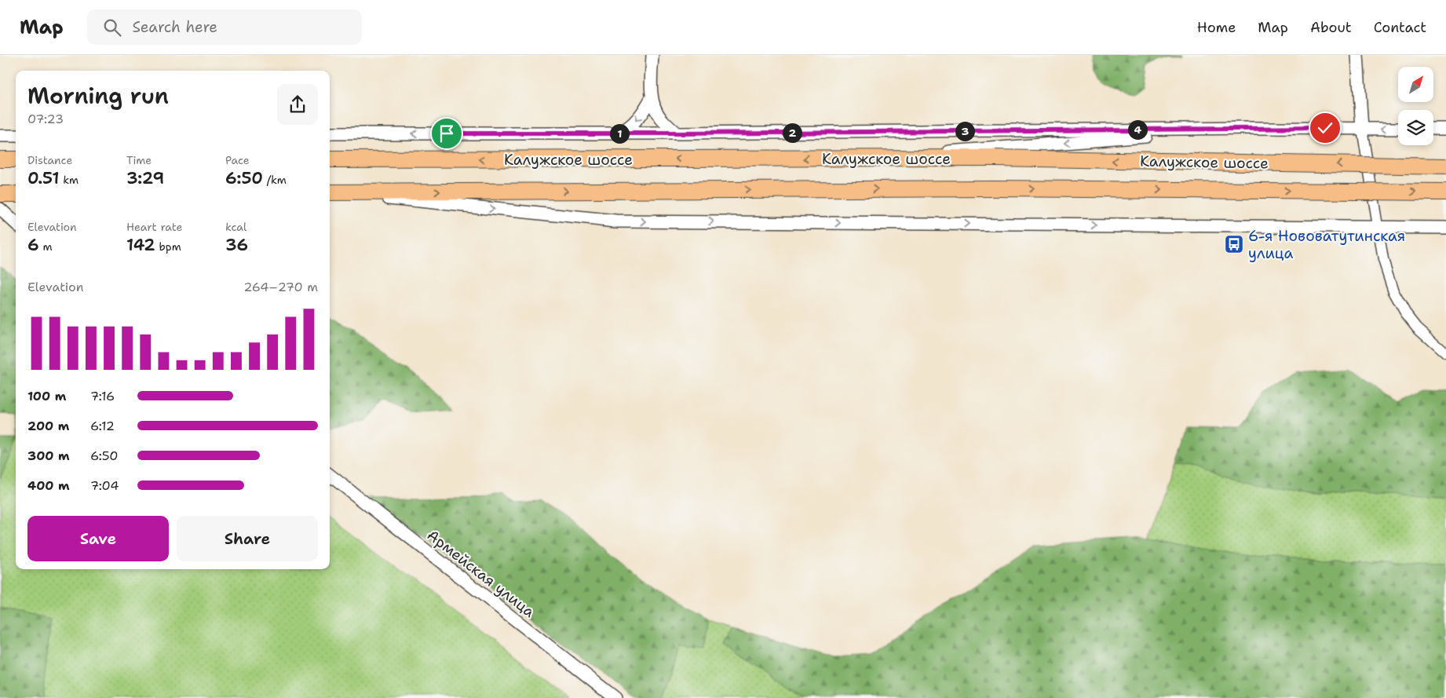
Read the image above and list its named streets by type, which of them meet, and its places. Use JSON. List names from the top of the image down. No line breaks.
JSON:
{"streets":{"highway":["Калужское шоссе"],"street":["Армейская улица"]},"places":{"bus stop":["6-я Нововатутинская улица"]},"north":"top right","page":{"header":"Map","search":"Search here","nav":["Home","Map","About","Contact"],"heading":["Morning run","07:23"],"pins":["4","3","2","1"],"stats":[["Distance","0.51 km"],["Time","3:29"],["Pace","6:50 /km"],["Elevation","6 m"],["Heart rate","142 bpm"],["kcal","36"]],"chart":["Elevation","264–270 m"],"list":[{"name":"100 m","note":"7:16"},{"name":"200 m","note":"6:12"},{"name":"300 m","note":"6:50"},{"name":"400 m","note":"7:04"}],"buttons":["Save","Share"]}}
